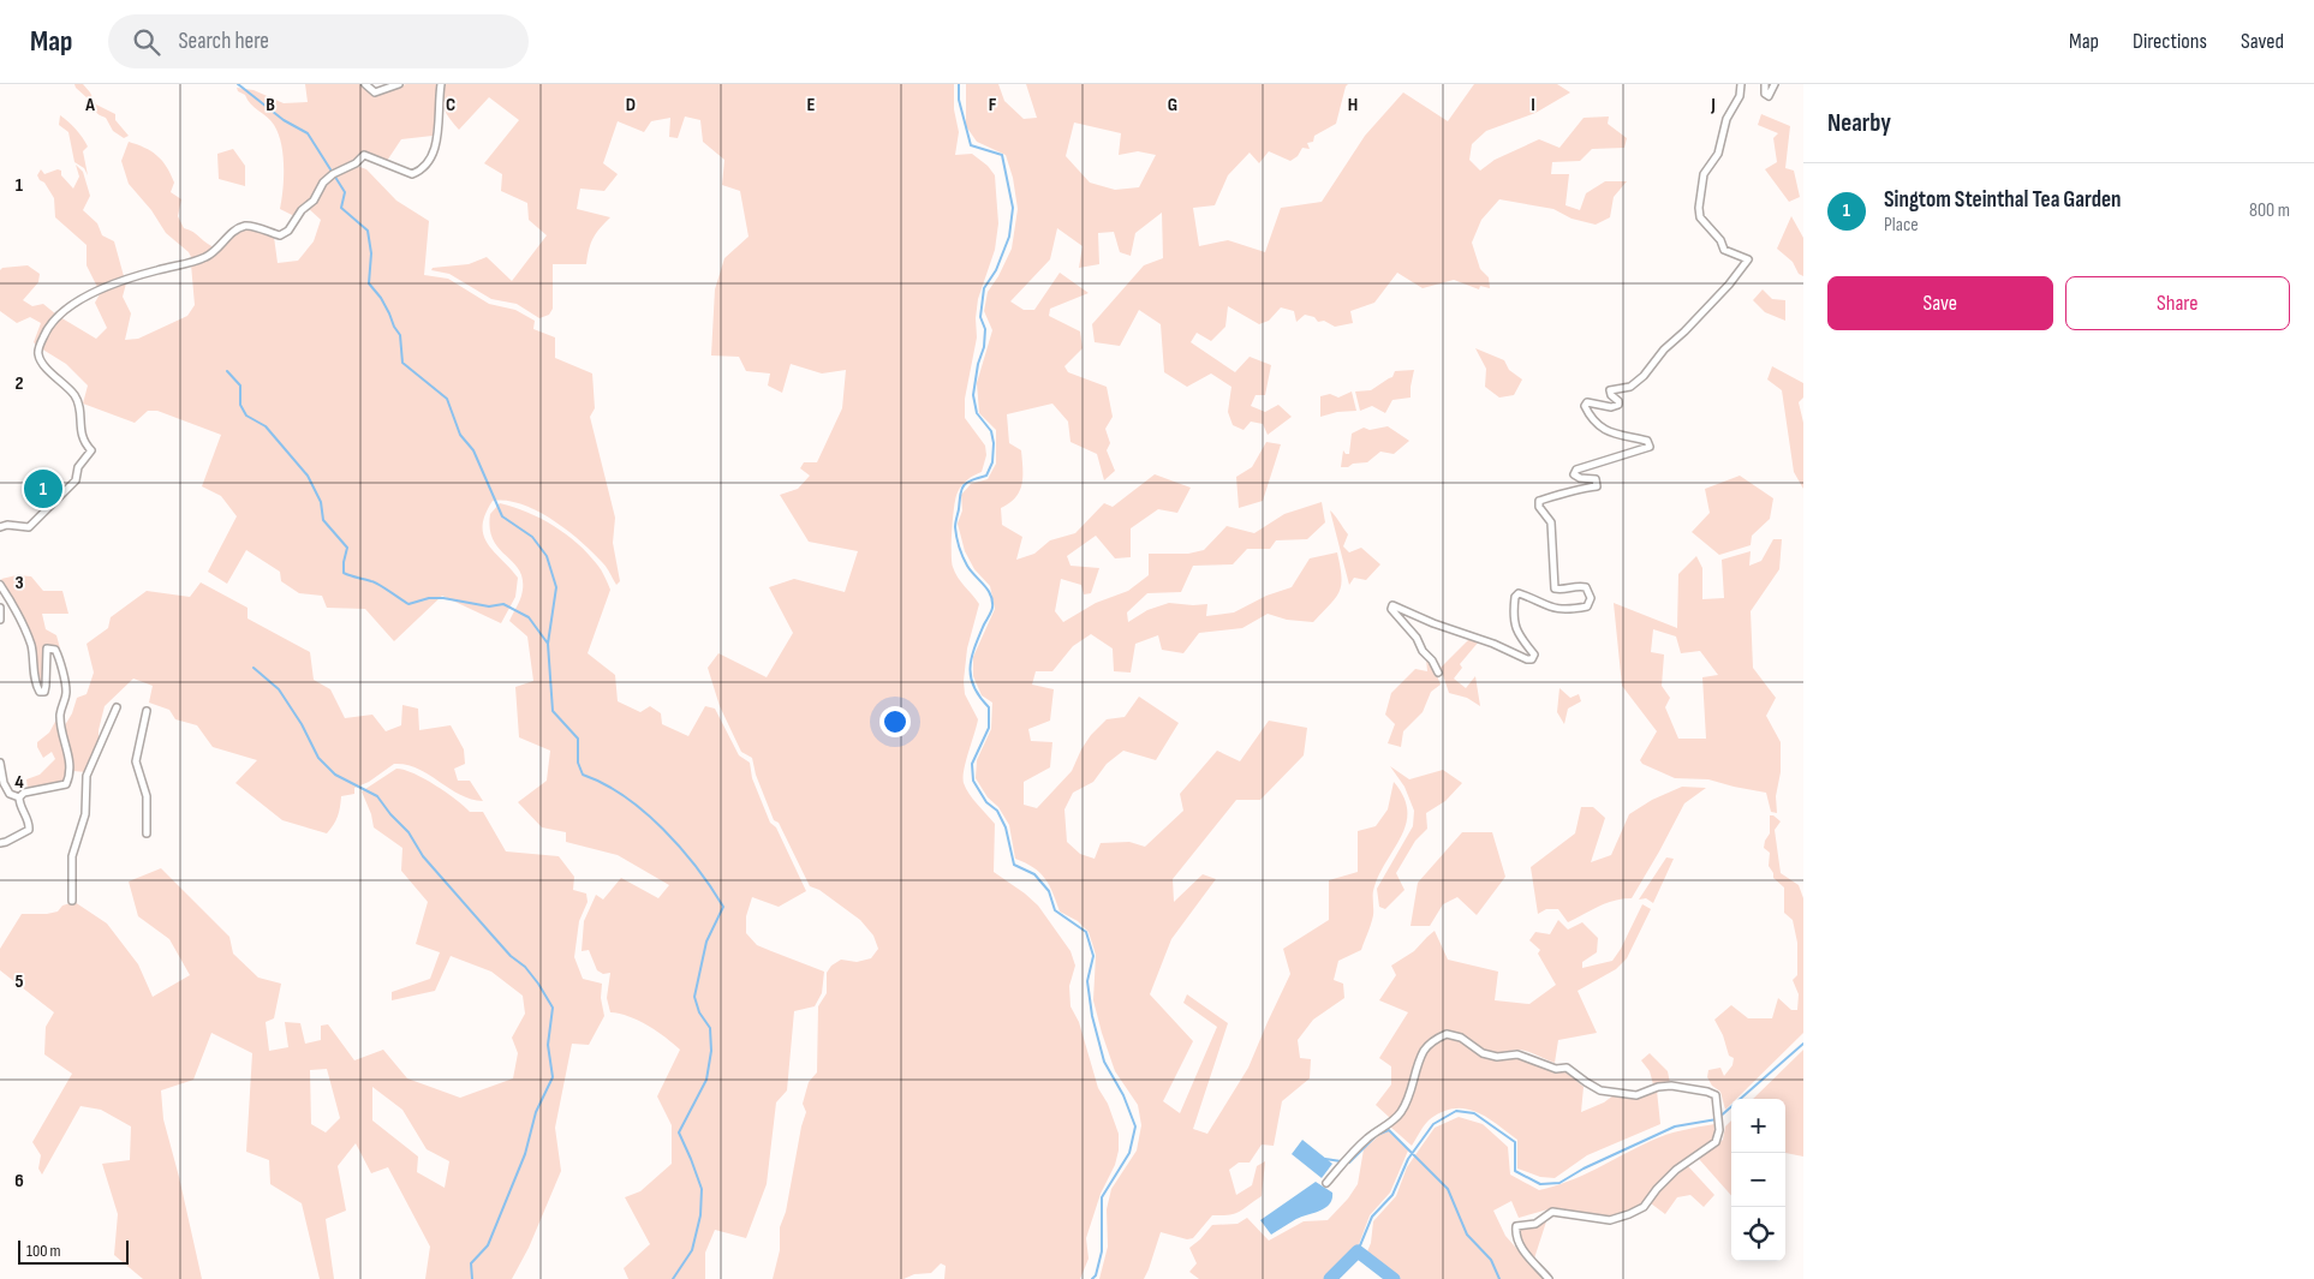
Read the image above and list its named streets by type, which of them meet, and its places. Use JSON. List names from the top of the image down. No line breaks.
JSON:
{"scale_bar":"100 m","page":{"header":"Map","search":"Search here","nav":["Map","Directions","Saved"],"heading":"Nearby","list":[{"mark":"1","name":"Singtom Steinthal Tea Garden","note":"Place","value":"800 m"}],"buttons":["Save","Share"],"pins":"1","map_buttons":["+","−"],"scale":"100 m"},"grid":{"columns":["A","B","C","D","E","F","G","H","I","J"],"rows":["1","2","3","4","5","6"]}}
